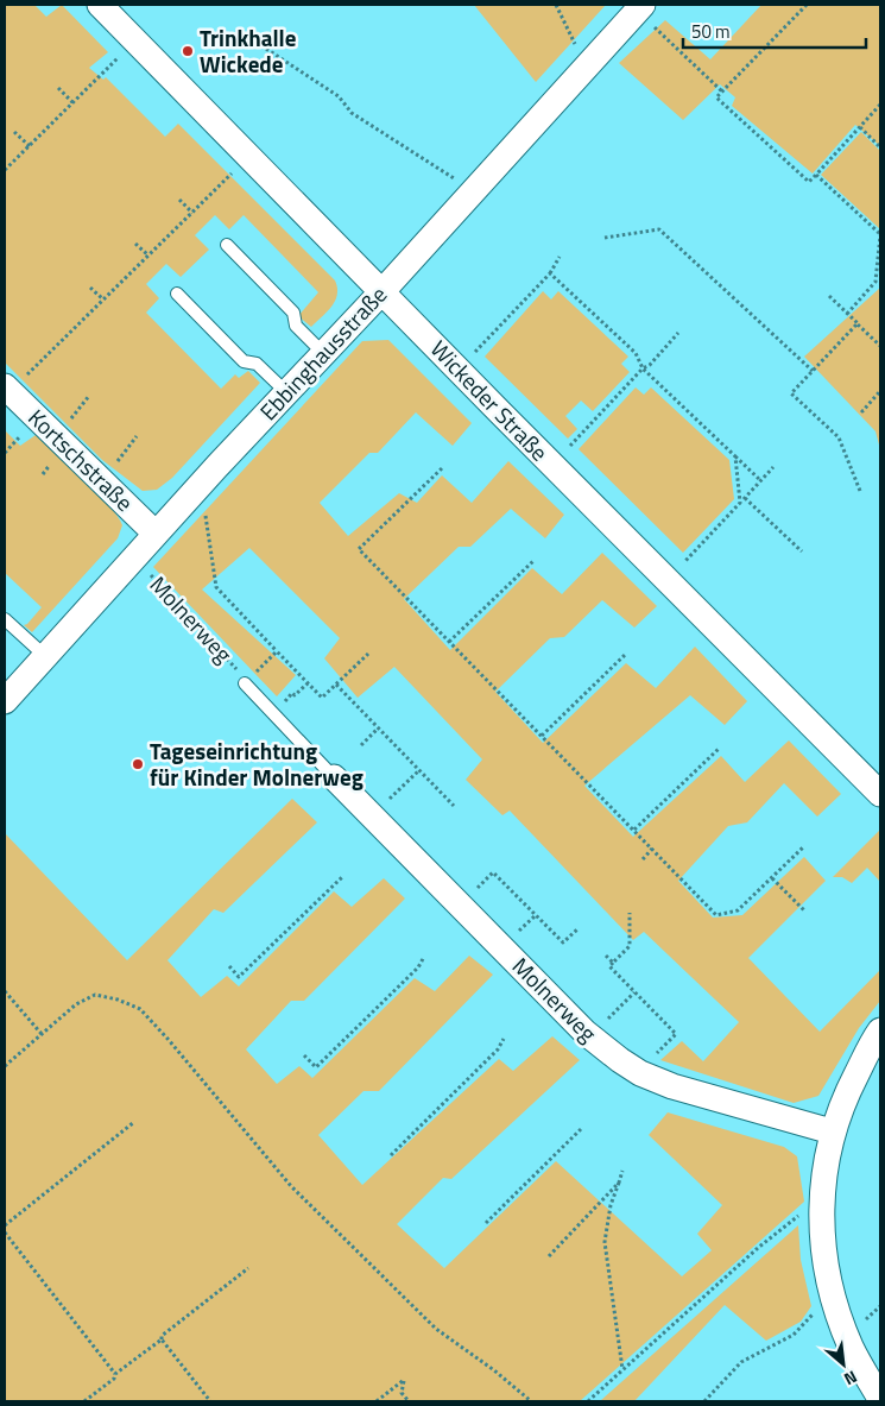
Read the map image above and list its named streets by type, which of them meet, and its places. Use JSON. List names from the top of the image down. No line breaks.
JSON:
{"streets":{"street":["Ebbinghausstraße","Wickeder Straße","Kortschstraße","Molnerweg"]},"crossings":[["Ebbinghausstraße","Wickeder Straße"],["Ebbinghausstraße","Kortschstraße"],["Ebbinghausstraße","Molnerweg"]],"places":["Trinkhalle Wickede","Tageseinrichtung für Kinder Molnerweg"],"scale_bar":"50 m","north":"bottom right"}
